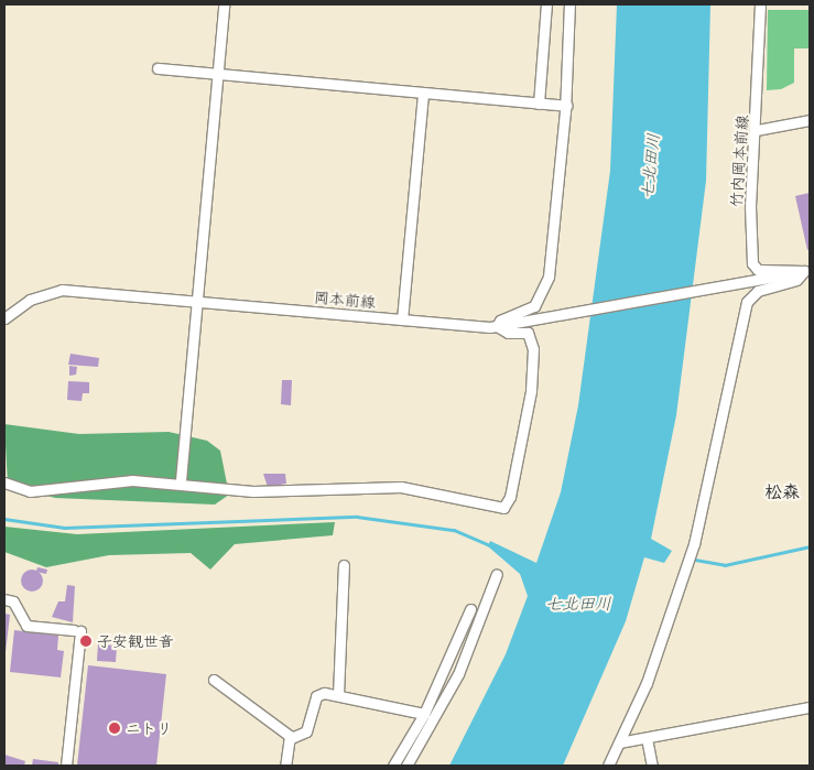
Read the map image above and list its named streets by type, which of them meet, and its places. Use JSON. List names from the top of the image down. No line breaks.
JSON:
{"streets":{"street":["竹内岡本前線","岡本前線"]},"districts":["松森"],"water":["七北田川"],"places":["子安観世音","ニトリ"]}
